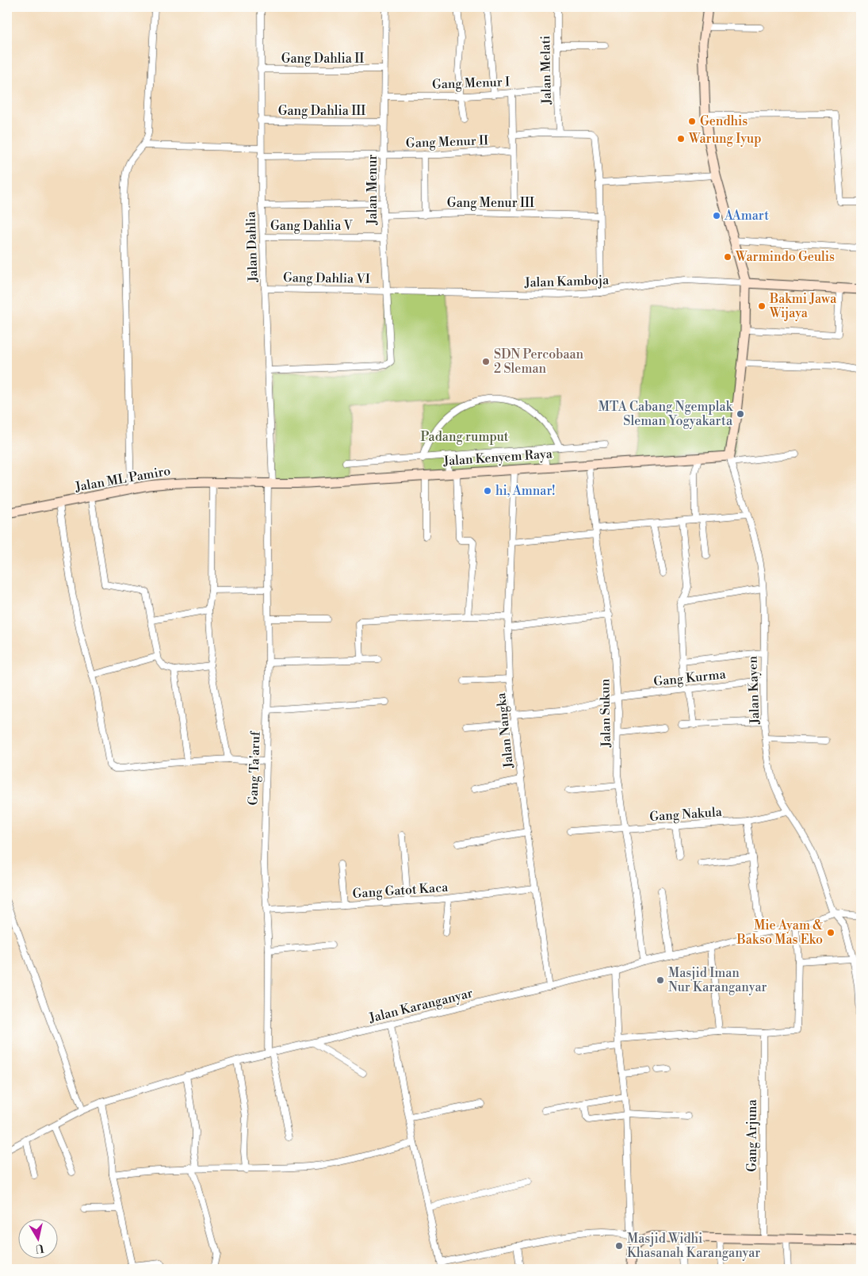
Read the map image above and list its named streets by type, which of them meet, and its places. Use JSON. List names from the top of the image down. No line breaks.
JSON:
{"streets":{"street":["Gang Dahlia II","Jalan Melati","Gang Menur I","Gang Dahlia III","Gang Menur II","Jalan Menur","Gang Menur III","Gang Dahlia V","Jalan Dahlia","Gang Dahlia VI","Jalan Kamboja","Jalan Kenyem Raya","Jalan ML Pamiro","Gang Kurma","Jalan Kayen","Jalan Sukun","Jalan Nangka","Gang Ta'aruf","Gang Nakula","Gang Gatot Kaca","Jalan Karanganyar","Gang Arjuna"]},"crossings":[["Gang Dahlia II","Jalan Menur"],["Gang Dahlia II","Jalan Dahlia"],["Jalan Melati","Gang Menur I"],["Gang Menur I","Jalan Menur"],["Gang Dahlia III","Jalan Menur"],["Gang Dahlia III","Jalan Dahlia"],["Gang Menur II","Jalan Menur"],["Gang Menur II","Jalan Dahlia"],["Jalan Menur","Gang Menur III"],["Jalan Menur","Gang Dahlia V"],["Jalan Menur","Jalan Dahlia"],["Jalan Menur","Gang Dahlia VI"],["Jalan Menur","Jalan Kamboja"],["Gang Dahlia V","Jalan Dahlia"],["Jalan Dahlia","Gang Dahlia VI"],["Jalan Dahlia","Jalan Kenyem Raya"],["Jalan Dahlia","Jalan ML Pamiro"],["Jalan Dahlia","Gang Ta'aruf"],["Gang Dahlia VI","Jalan Kamboja"],["Jalan Kenyem Raya","Jalan ML Pamiro"],["Jalan Kenyem Raya","Jalan Kayen"],["Jalan Kenyem Raya","Jalan Sukun"],["Jalan Kenyem Raya","Jalan Nangka"],["Jalan Kenyem Raya","Gang Ta'aruf"],["Jalan ML Pamiro","Gang Ta'aruf"],["Gang Kurma","Jalan Kayen"],["Gang Kurma","Jalan Sukun"],["Gang Kurma","Jalan Nangka"],["Jalan Kayen","Gang Nakula"],["Jalan Kayen","Jalan Karanganyar"],["Jalan Sukun","Gang Nakula"],["Jalan Sukun","Jalan Karanganyar"],["Jalan Nangka","Gang Gatot Kaca"],["Jalan Nangka","Jalan Karanganyar"],["Gang Ta'aruf","Gang Gatot Kaca"],["Gang Ta'aruf","Jalan Karanganyar"]],"parks":["Padang rumput"],"places":["Gendhis","Warung Iyup","AAmart","Warmindo Geulis","Bakmi Jawa Wijaya","SDN Percobaan 2 Sleman","MTA Cabang Ngemplak Sleman Yogyakarta","hi, Amnar!","Mie Ayam & Bakso Mas Eko","Masjid Iman Nur Karanganyar","Masjid Widhi Khasanah Karanganyar"],"north":"bottom"}
